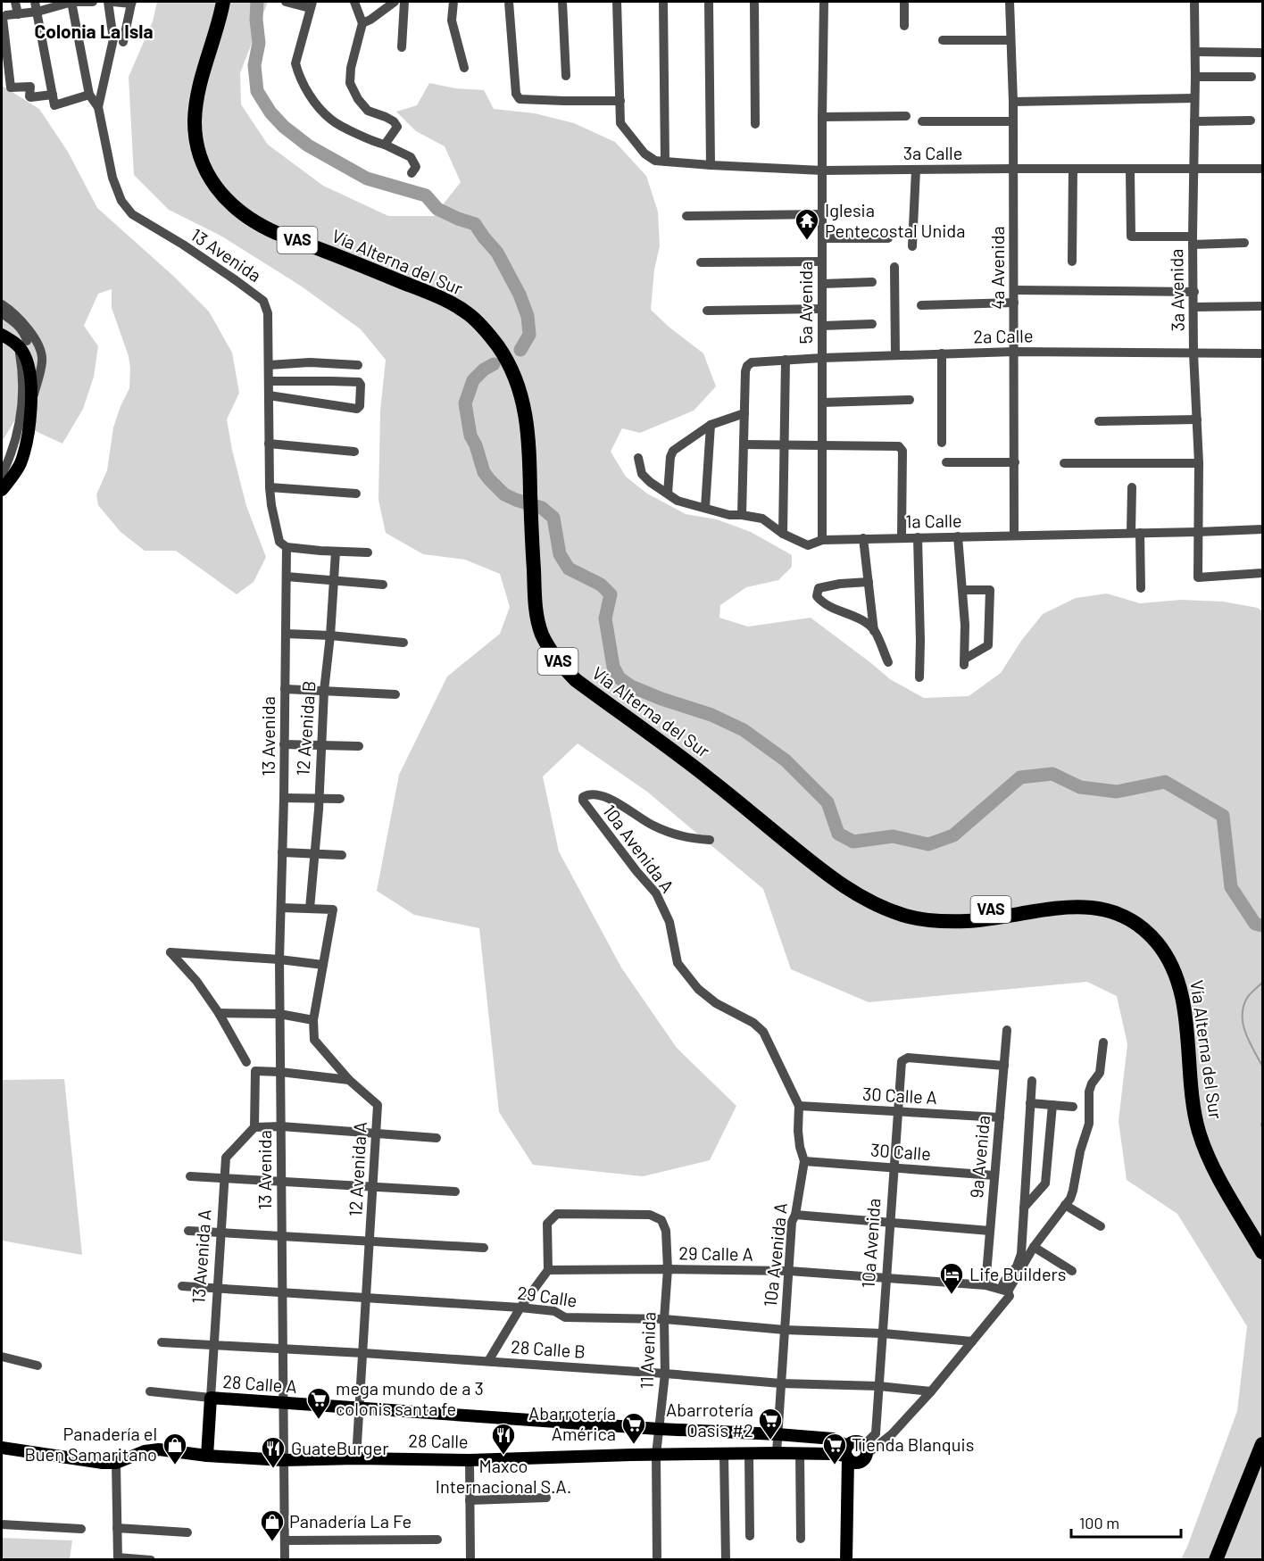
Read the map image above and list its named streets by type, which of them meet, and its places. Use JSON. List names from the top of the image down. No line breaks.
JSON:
{"streets":{"highway":["VAS","Vía Alterna del Sur"],"main road":["13 Avenida A","28 Calle A","28 Calle"],"street":["3a Calle","13 Avenida","4a Avenida","3a Avenida","5a Avenida","2a Calle","1a Calle","12 Avenida B","10a Avenida A","30 Calle A","30 Calle","9a Avenida","12 Avenida A","10a Avenida","29 Calle A","29 Calle","28 Calle B","11 Avenida"]},"crossings":[["3a Calle","4a Avenida"],["3a Calle","3a Avenida"],["3a Calle","5a Avenida"],["13 Avenida","29 Calle"],["13 Avenida","28 Calle B"],["13 Avenida","28 Calle A"],["13 Avenida","28 Calle"],["4a Avenida","2a Calle"],["4a Avenida","1a Calle"],["3a Avenida","2a Calle"],["3a Avenida","1a Calle"],["5a Avenida","2a Calle"],["5a Avenida","1a Calle"],["12 Avenida B","12 Avenida A"],["10a Avenida A","30 Calle A"],["10a Avenida A","30 Calle"],["10a Avenida A","29 Calle A"],["10a Avenida A","29 Calle"],["10a Avenida A","28 Calle B"],["10a Avenida A","28 Calle A"],["10a Avenida A","28 Calle"],["30 Calle A","9a Avenida"],["30 Calle A","10a Avenida"],["30 Calle","9a Avenida"],["30 Calle","10a Avenida"],["9a Avenida","10a Avenida"],["9a Avenida","29 Calle A"],["12 Avenida A","29 Calle"],["12 Avenida A","28 Calle B"],["12 Avenida A","28 Calle A"],["12 Avenida A","28 Calle"],["10a Avenida","29 Calle A"],["10a Avenida","29 Calle"],["10a Avenida","28 Calle B"],["29 Calle A","11 Avenida"],["13 Avenida A","29 Calle"],["13 Avenida A","28 Calle B"],["13 Avenida A","28 Calle A"],["13 Avenida A","28 Calle"],["29 Calle","11 Avenida"],["28 Calle B","11 Avenida"],["11 Avenida","28 Calle A"],["11 Avenida","28 Calle"],["28 Calle A","28 Calle"]],"districts":["Colonia La Isla"],"places":{"temple":["Iglesia Pentecostal Unida"],"hotel":["Life Builders"],"supermarket":["mega mundo de a 3 colonis santa fe","Abarrotería Oasis #2","Abarrotería América","Tienda Blanquis"],"restaurant":["Maxco Internacional S.A.","GuateBurger"],"shop":["Panadería el Buen Samaritano","Panadería La Fe"]},"scale_bar":"100 m"}
